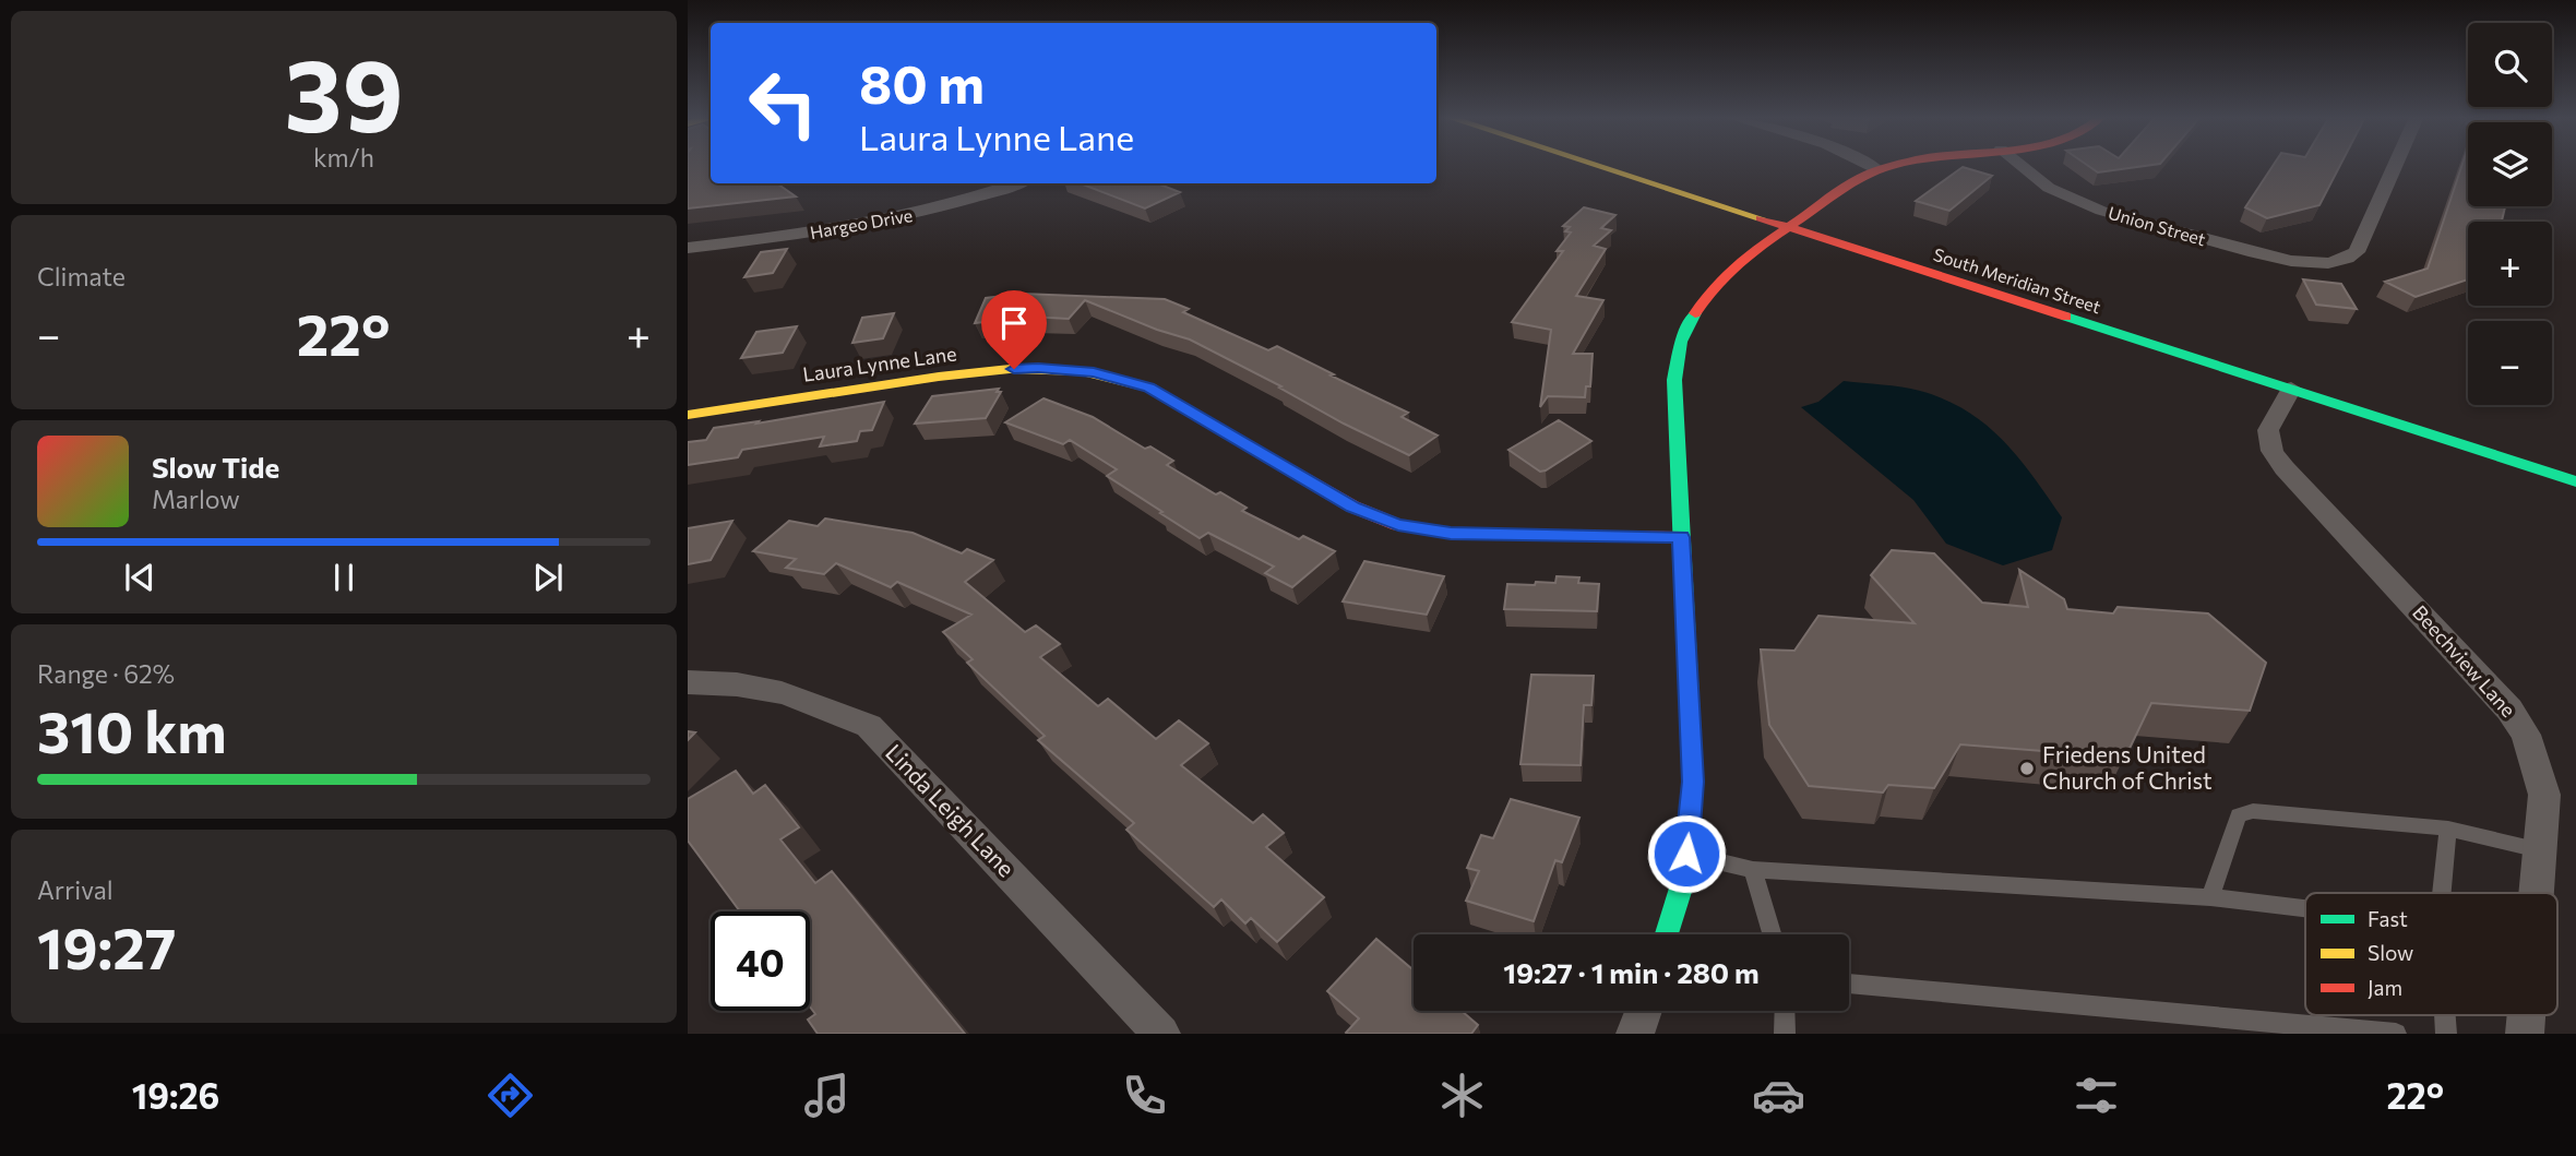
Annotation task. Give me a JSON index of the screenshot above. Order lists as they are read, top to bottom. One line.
{"streets":{"street":["Hargeo Drive","Union Street","South Meridian Street","Laura Lynne Lane","Beechview Lane","Linda Leigh Lane"]},"crossings":[["South Meridian Street","Beechview Lane"]],"places":["Friedens United Church of Christ"],"legend":["Fast","Slow","Jam"],"page":{"tile":[["39","km/h"],"Climate",["Range · 62%","310 km"],["Arrival","19:27"]],"map_buttons":["+","−"],"turn":["80 m","Laura Lynne Lane"],"heat":["−","22°","+"],"song":["Slow Tide","Marlow"],"limit":"40","trip":"19:27 · 1 min · 280 m","tabs":["19:26","22°"]}}
